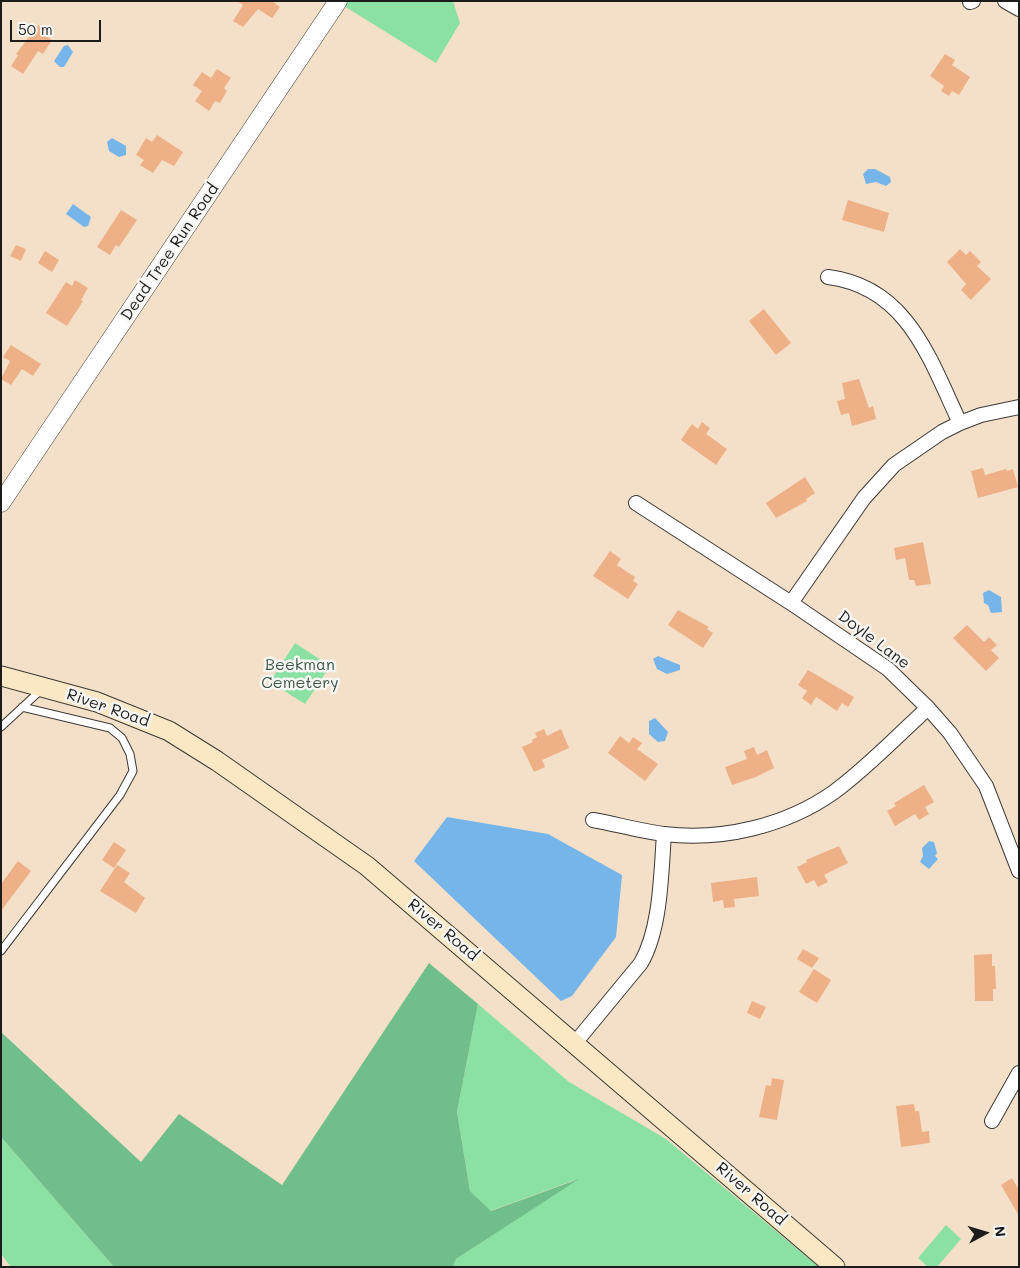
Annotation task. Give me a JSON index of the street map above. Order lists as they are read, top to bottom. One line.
{"streets":{"main road":["River Road"],"street":["Dead Tree Run Road","Doyle Lane"]},"parks":["Beekman Cemetery"],"scale_bar":"50 m","north":"right"}
